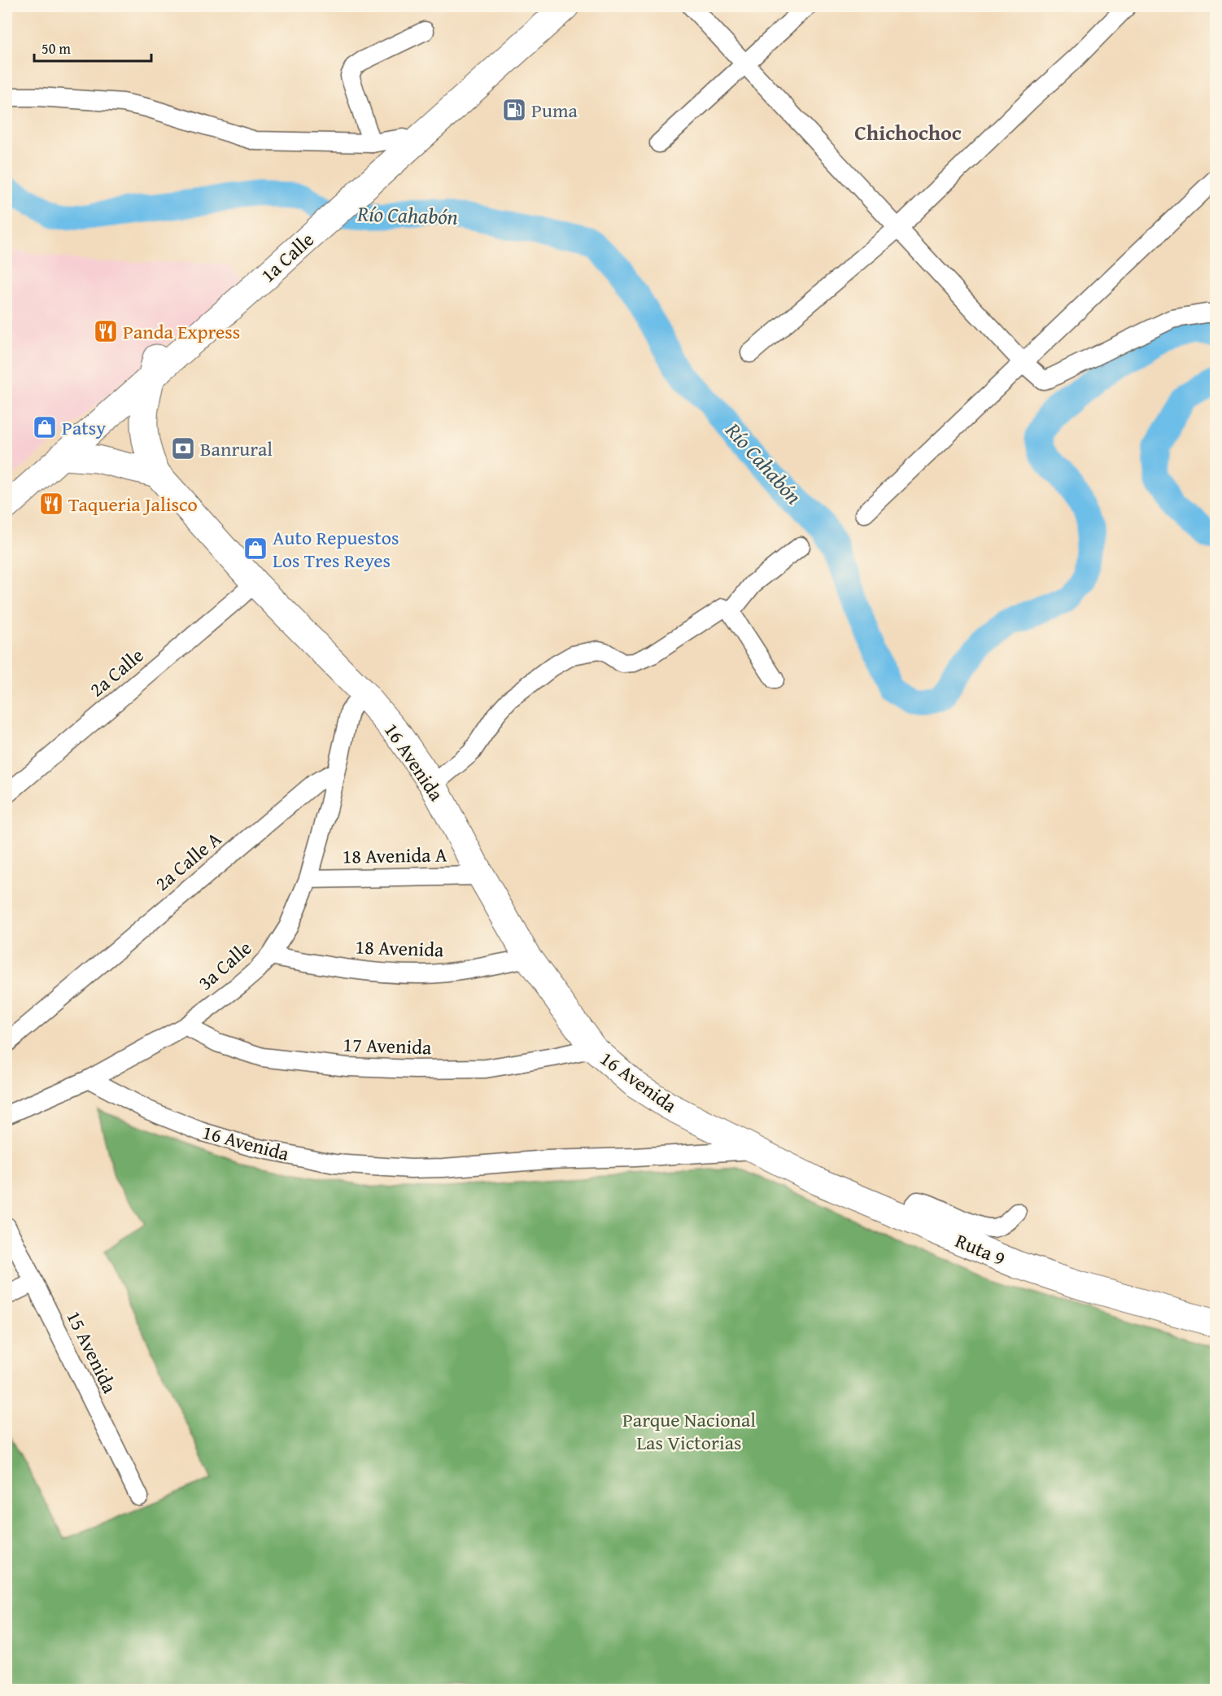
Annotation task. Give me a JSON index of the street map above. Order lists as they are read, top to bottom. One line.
{"streets":{"main road":["1a Calle","16 Avenida","Ruta 9"],"street":["2a Calle","18 Avenida A","2a Calle A","18 Avenida","3a Calle","17 Avenida","15 Avenida"]},"crossings":[["1a Calle","16 Avenida"],["2a Calle","16 Avenida"],["16 Avenida","18 Avenida A"],["16 Avenida","18 Avenida"],["16 Avenida","3a Calle"],["16 Avenida","17 Avenida"],["16 Avenida","Ruta 9"],["18 Avenida A","3a Calle"],["2a Calle A","3a Calle"],["18 Avenida","3a Calle"],["3a Calle","17 Avenida"]],"districts":["Chichochoc"],"water":["Río Cahabón"],"parks":["Parque Nacional Las Victorias"],"places":{"fuel station":["Puma"],"restaurant":["Panda Express","Taqueria Jalisco"],"shop":["Patsy","Auto Repuestos Los Tres Reyes"],"bank":["Banrural"]},"scale_bar":"50 m"}
